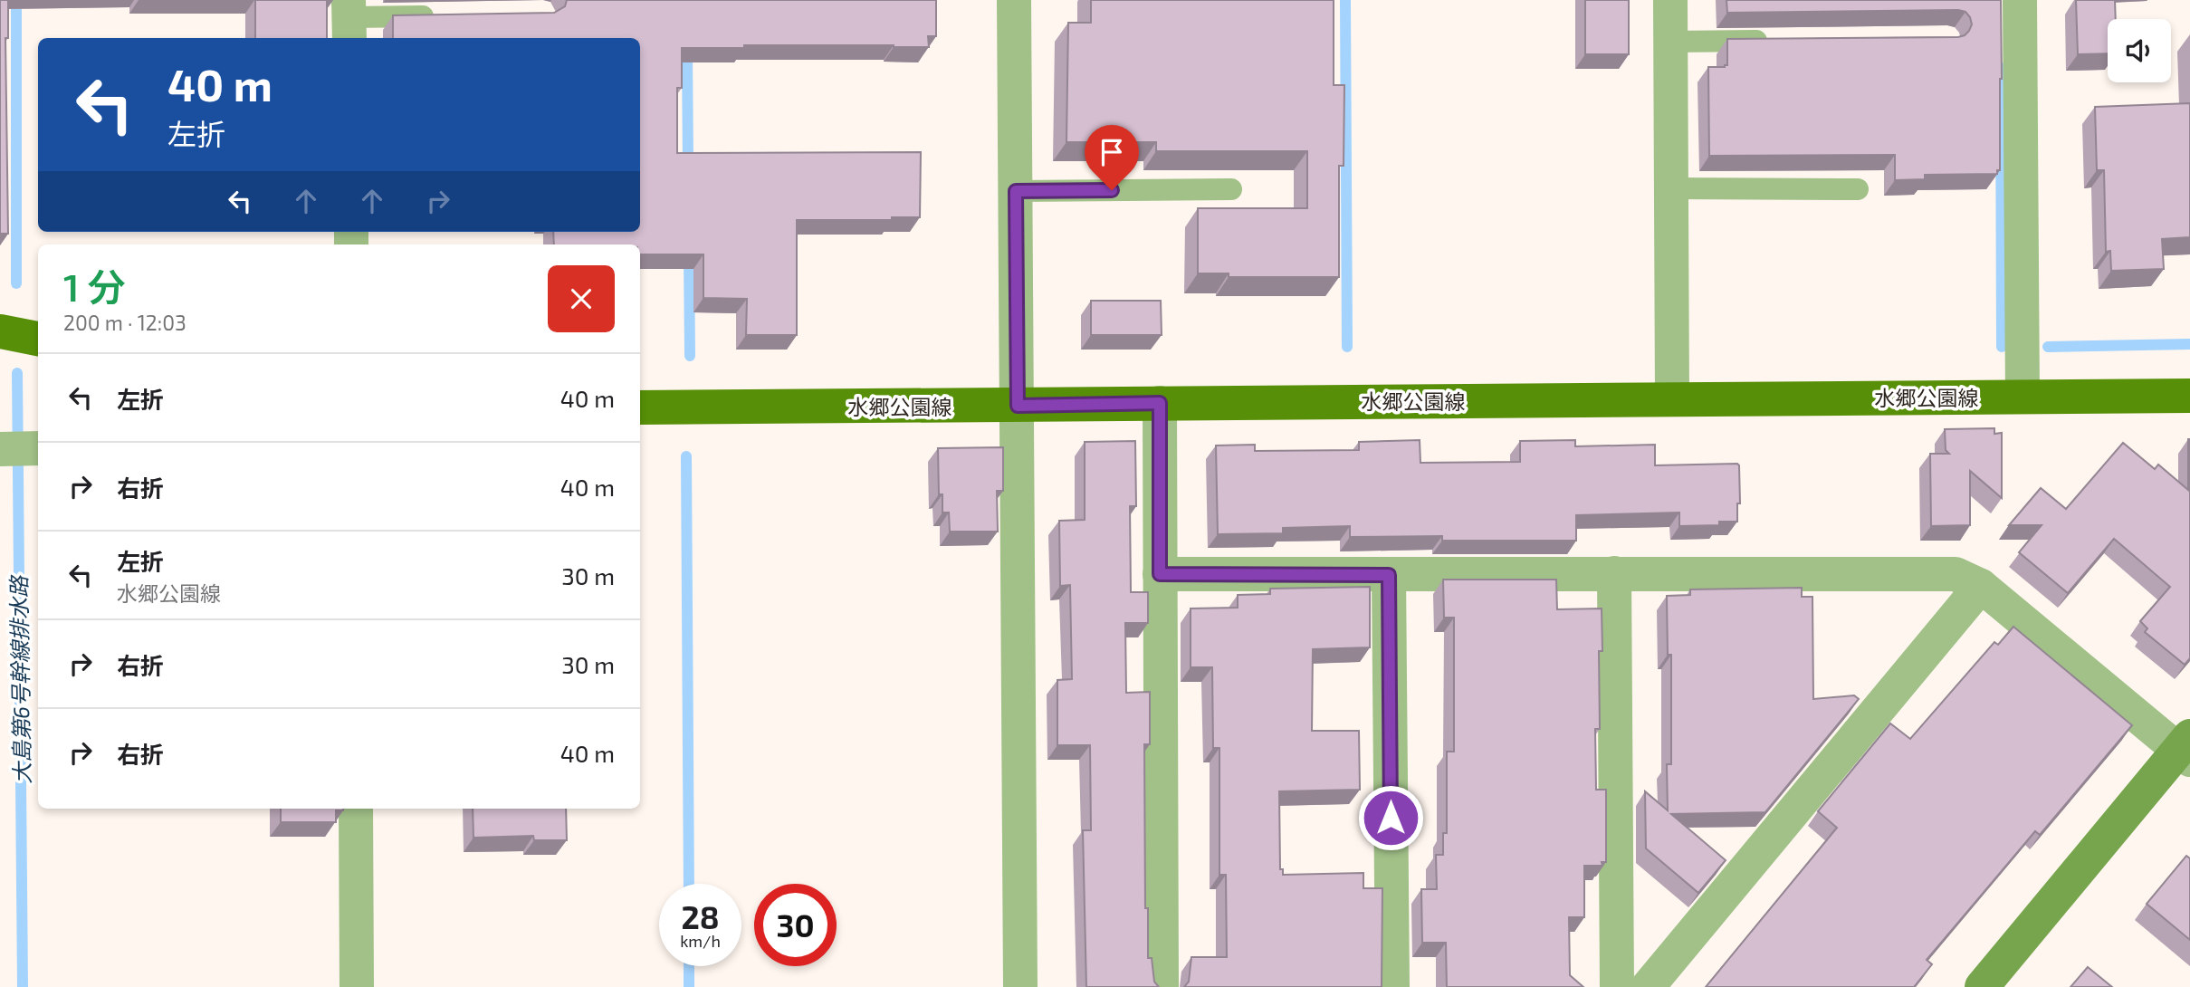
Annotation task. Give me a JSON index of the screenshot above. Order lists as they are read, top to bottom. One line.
{"streets":{"main road":["水郷公園線"]},"water":["大島第6号幹線排水路"],"page":{"turn":["40 m","左折"],"heading":["1 分","200 m · 12:03"],"list":[{"name":"左折","value":"40 m"},{"name":"右折","value":"40 m"},{"name":"左折","note":"水郷公園線","value":"30 m"},{"name":"右折","value":"30 m"},{"name":"右折","value":"40 m"}],"speed":"28 km/h","limit":"30"}}
